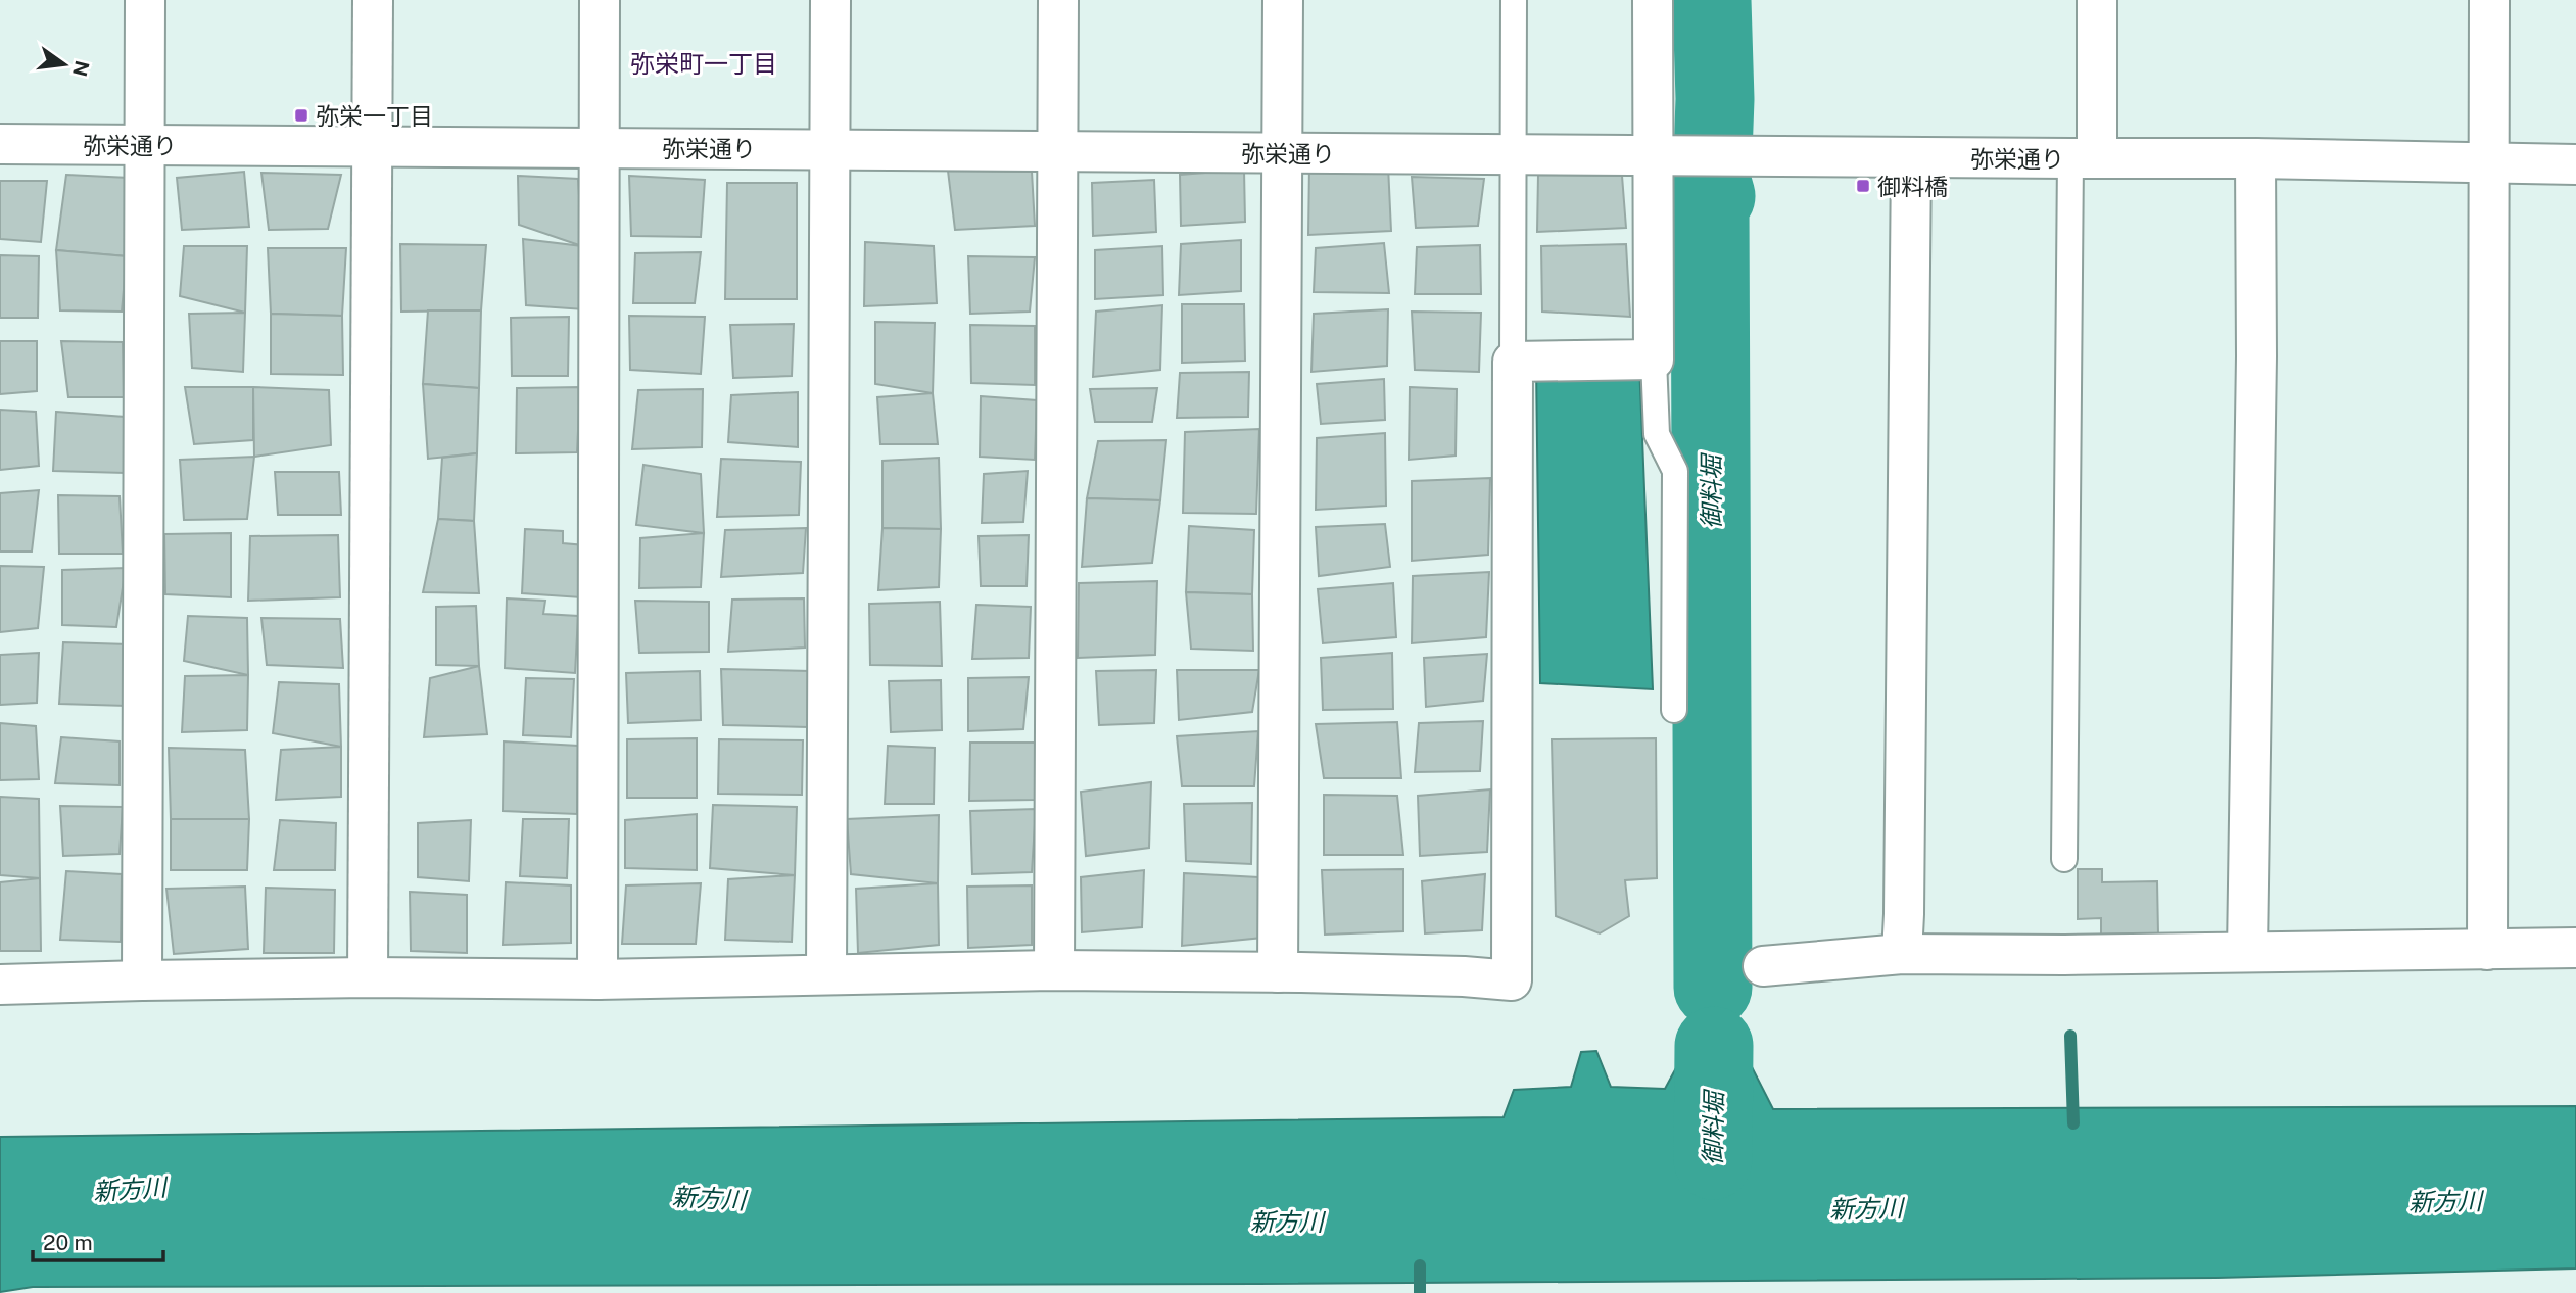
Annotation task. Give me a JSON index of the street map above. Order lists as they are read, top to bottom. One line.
{"streets":{"street":["弥栄通り"]},"districts":["弥栄町一丁目"],"water":["御料堀","新方川"],"places":{"transit":["弥栄一丁目","御料橋"]},"scale_bar":"20 m","north":"right"}
